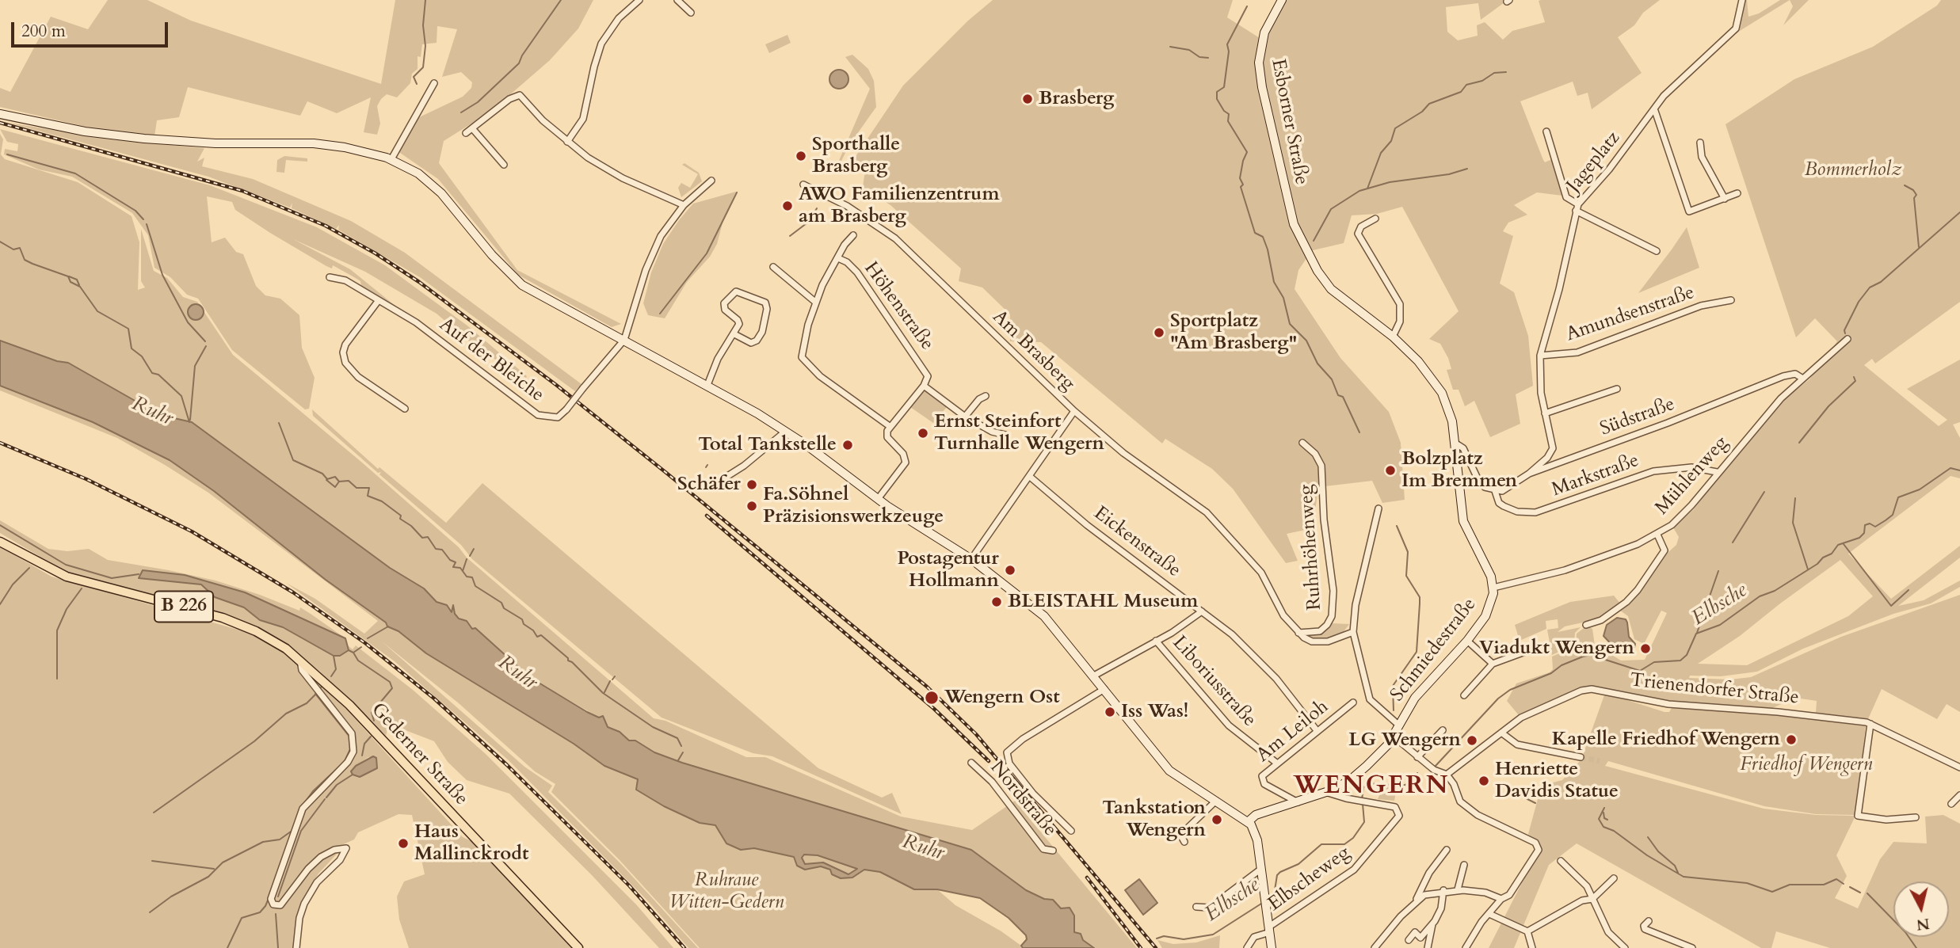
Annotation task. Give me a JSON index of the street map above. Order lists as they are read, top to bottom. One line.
{"streets":{"main road":["Esborner Straße","B 226","Schmiedestraße","Gederner Straße"],"street":["Jageplatz","Höhenstraße","Amundsenstraße","Am Brasberg","Auf der Bleiche","Südstraße","Markstraße","Mühlenweg","Eickenstraße","Ruhrhöhenweg","Liboriusstraße","Trienendorfer Straße","Am Leiloh","Nordstraße","Elbscheweg"]},"crossings":[["Esborner Straße","Schmiedestraße"],["Jageplatz","Amundsenstraße"],["Jageplatz","Südstraße"],["Am Brasberg","Ruhrhöhenweg"],["Südstraße","Markstraße"],["Südstraße","Mühlenweg"],["Markstraße","Mühlenweg"],["Mühlenweg","Schmiedestraße"],["Eickenstraße","Am Leiloh"],["Schmiedestraße","Am Leiloh"],["Schmiedestraße","Elbscheweg"],["Liboriusstraße","Am Leiloh"]],"districts":["WENGERN"],"water":["Ruhr","Elbsche"],"parks":["Bommerholz","Friedhof Wengern","Ruhraue Witten-Gedern"],"places":["Brasberg","Sporthalle Brasberg","AWO Familienzentrum am Brasberg","Sportplatz \"Am Brasberg\"","Ernst Steinfort Turnhalle Wengern","Total Tankstelle","Bolzplatz Im Bremmen","Schäfer","Fa.Söhnel Präzisionswerkzeuge","Postagentur Hollmann","BLEISTAHL Museum","Viadukt Wengern","Wengern Ost","Iss Was!","Kapelle Friedhof Wengern","LG Wengern","Henriette Davidis Statue","Tankstation Wengern","Haus Mallinckrodt"],"scale_bar":"200 m","north":"bottom"}
